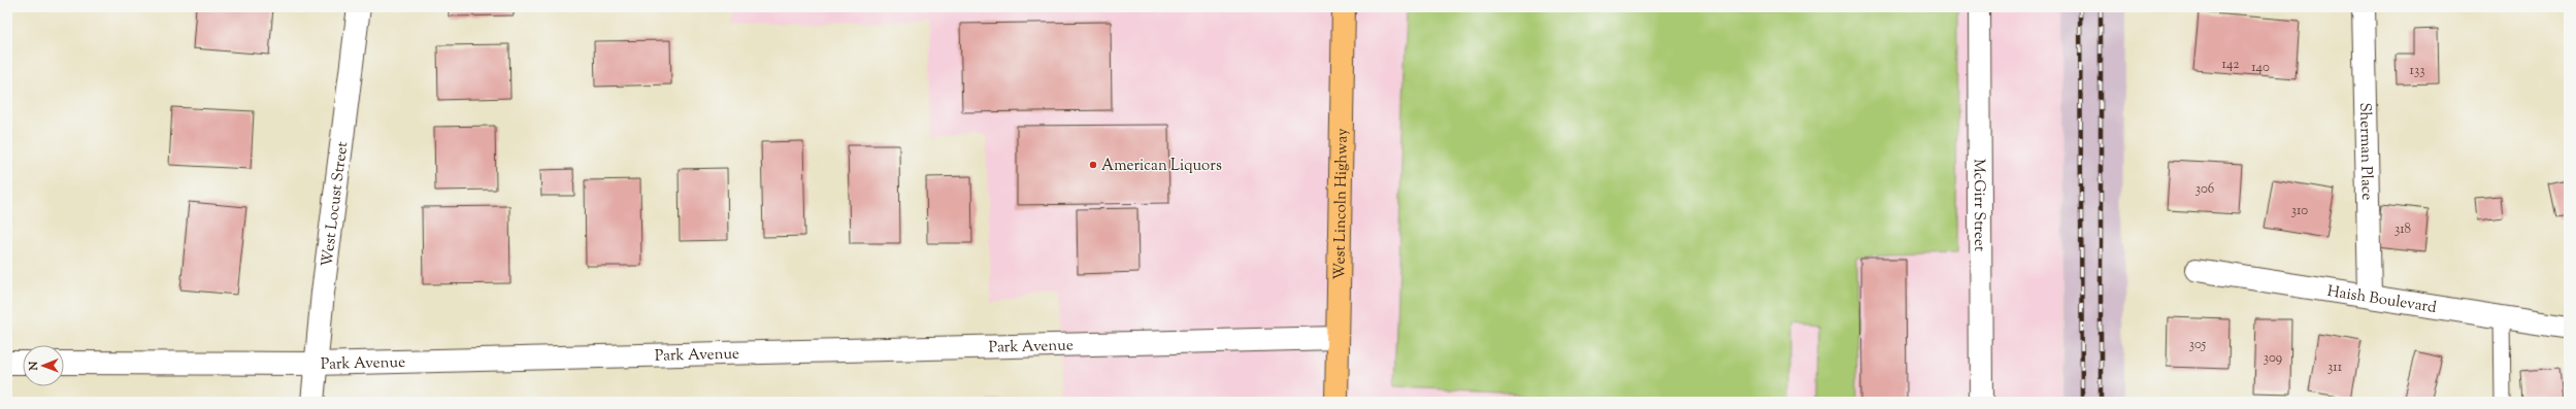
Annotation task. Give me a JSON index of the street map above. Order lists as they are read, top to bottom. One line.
{"streets":{"main road":["West Lincoln Highway"],"street":["Sherman Place","West Locust Street","McGirr Street","Haish Boulevard","Park Avenue"]},"crossings":[["Sherman Place","Haish Boulevard"],["West Locust Street","Park Avenue"],["West Lincoln Highway","Park Avenue"]],"places":["American Liquors"],"house_numbers":["142","140","133","306","310","318","305","309","311"],"north":"left"}
